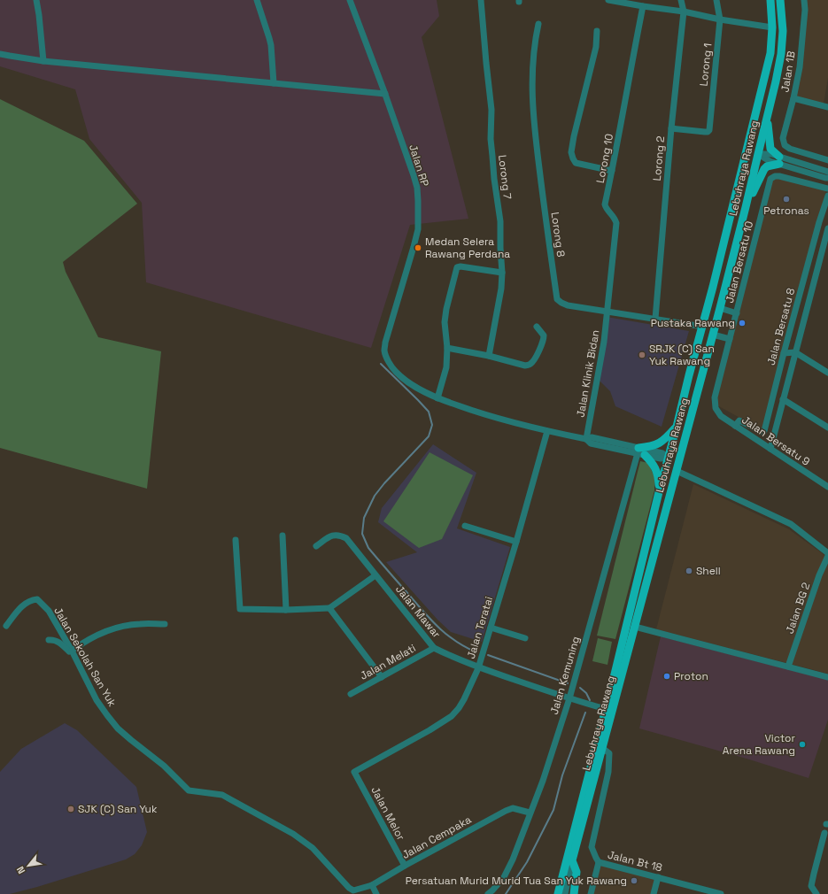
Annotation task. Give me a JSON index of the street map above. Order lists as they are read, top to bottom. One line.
{"streets":{"main road":["Lebuhraya Rawang"],"street":["Lorong 1","Jalan 1B","Lorong 10","Lorong 2","Jalan RP","Lorong 7","Lorong 8","Jalan Bersatu 10","Jalan Bersatu 8","Jalan Klinik Bidan","Jalan Bersatu 9","Jalan BG 2","Jalan Mawar","Jalan Teratai","Jalan Sekolah San Yuk","Jalan Melati","Jalan Kemuning","Jalan Melor","Jalan Cempaka","Jalan Bt 18"]},"crossings":[["Lorong 1","Lorong 2"],["Lorong 10","Lorong 8"],["Lorong 10","Jalan Klinik Bidan"],["Lorong 2","Lorong 8"],["Lebuhraya Rawang","Lorong 8"],["Lebuhraya Rawang","Jalan Mawar"],["Lebuhraya Rawang","Jalan Bt 18"],["Lorong 8","Jalan Klinik Bidan"],["Jalan Bersatu 10","Jalan Bersatu 9"],["Jalan Bersatu 8","Jalan Bersatu 9"],["Jalan Mawar","Jalan Teratai"],["Jalan Mawar","Jalan Melati"],["Jalan Mawar","Jalan Kemuning"],["Jalan Teratai","Jalan Melor"],["Jalan Sekolah San Yuk","Jalan Cempaka"],["Jalan Kemuning","Jalan Cempaka"],["Jalan Melor","Jalan Cempaka"]],"places":["Petronas","Medan Selera Rawang Perdana","Pustaka Rawang","SRJK (C) San Yuk Rawang","Shell","Proton","Victor Arena Rawang","SJK (C) San Yuk","Persatuan Murid Murid Tua San Yuk Rawang"],"north":"bottom left"}
